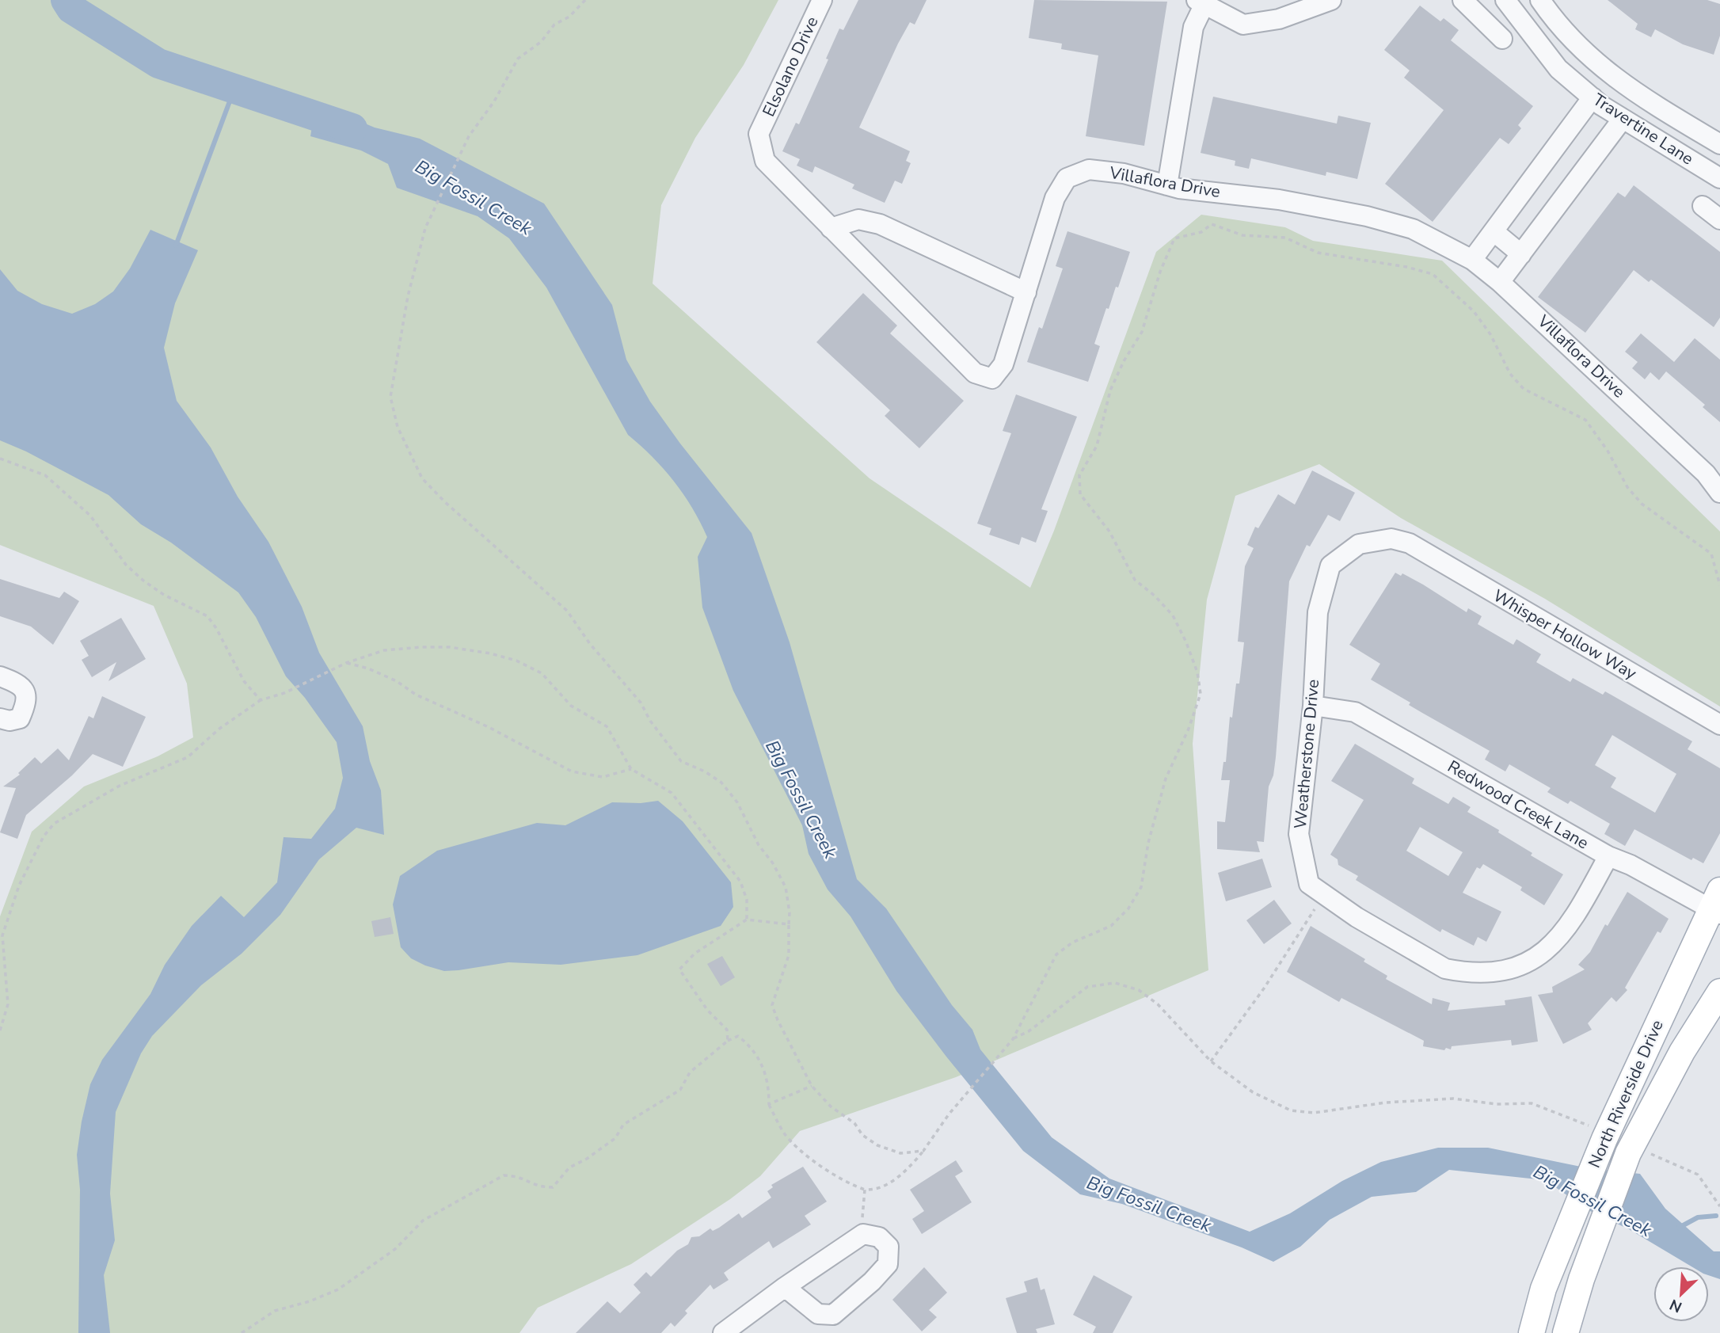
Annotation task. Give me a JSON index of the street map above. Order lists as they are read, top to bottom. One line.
{"streets":{"main road":["North Riverside Drive"],"street":["Elsolano Drive","Travertine Lane","Villaflora Drive","Whisper Hollow Way","Weatherstone Drive","Redwood Creek Lane"]},"crossings":[["Elsolano Drive","Villaflora Drive"],["Whisper Hollow Way","Weatherstone Drive"],["Weatherstone Drive","Redwood Creek Lane"],["Redwood Creek Lane","North Riverside Drive"]],"water":["Big Fossil Creek"],"north":"bottom left"}
